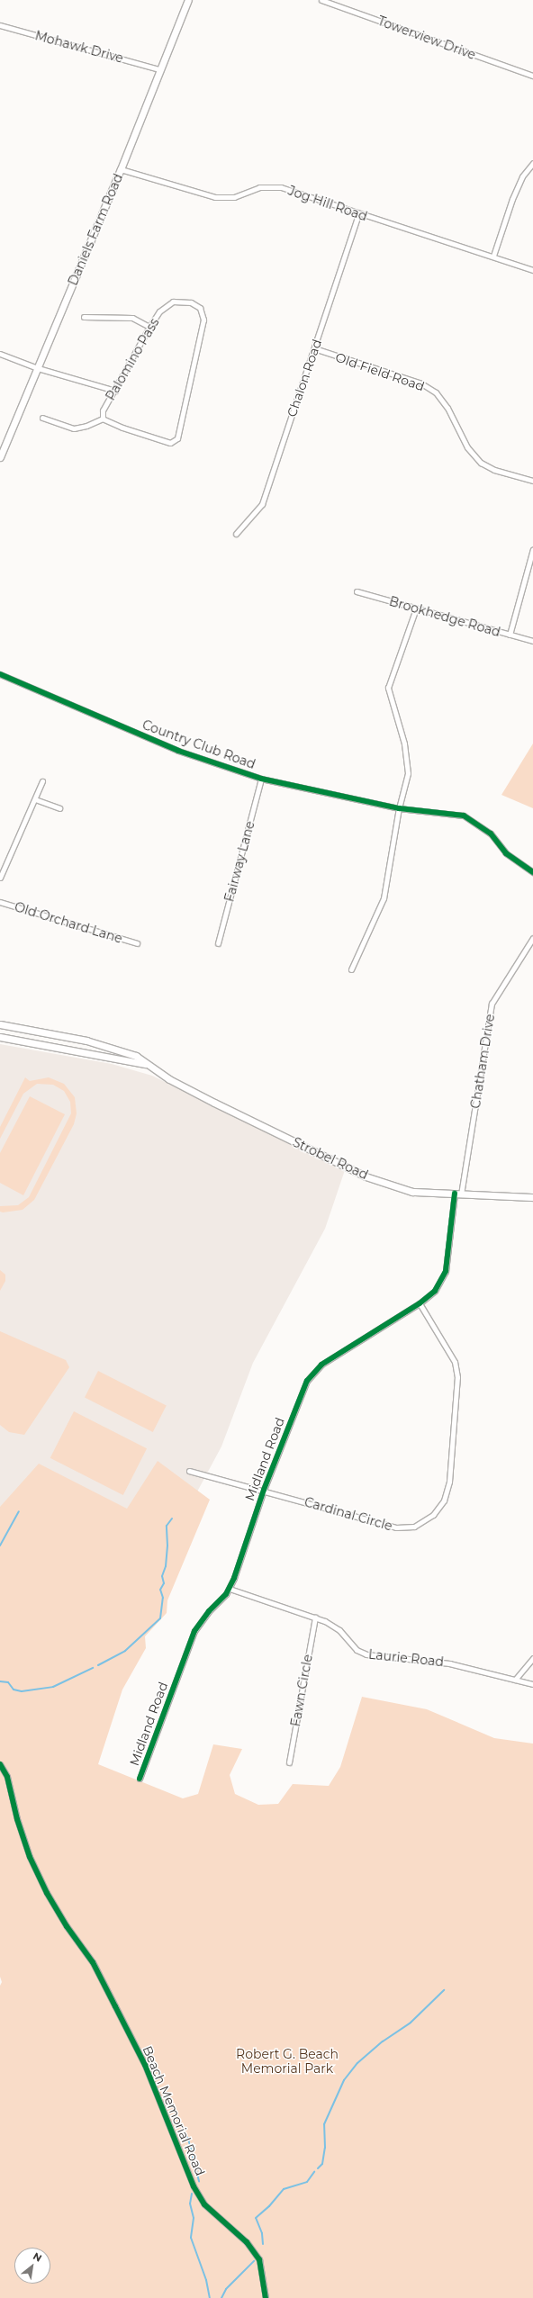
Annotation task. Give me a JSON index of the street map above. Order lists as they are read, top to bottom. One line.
{"streets":{"street":["Towerview Drive","Mohawk Drive","Jog Hill Road","Daniels Farm Road","Palomino Pass","Old Field Road","Chalon Road","Brookhedge Road","Country Club Road","Fairway Lane","Old Orchard Lane","Chatham Drive","Strobel Road","Midland Road","Cardinal Circle","Laurie Road","Fawn Circle","Beach Memorial Road"]},"crossings":[["Mohawk Drive","Daniels Farm Road"],["Jog Hill Road","Daniels Farm Road"],["Jog Hill Road","Chalon Road"],["Old Field Road","Chalon Road"],["Country Club Road","Fairway Lane"],["Chatham Drive","Strobel Road"],["Chatham Drive","Midland Road"],["Strobel Road","Midland Road"],["Midland Road","Cardinal Circle"],["Midland Road","Laurie Road"],["Laurie Road","Fawn Circle"]],"parks":["Robert G. Beach Memorial Park"],"north":"top right"}
